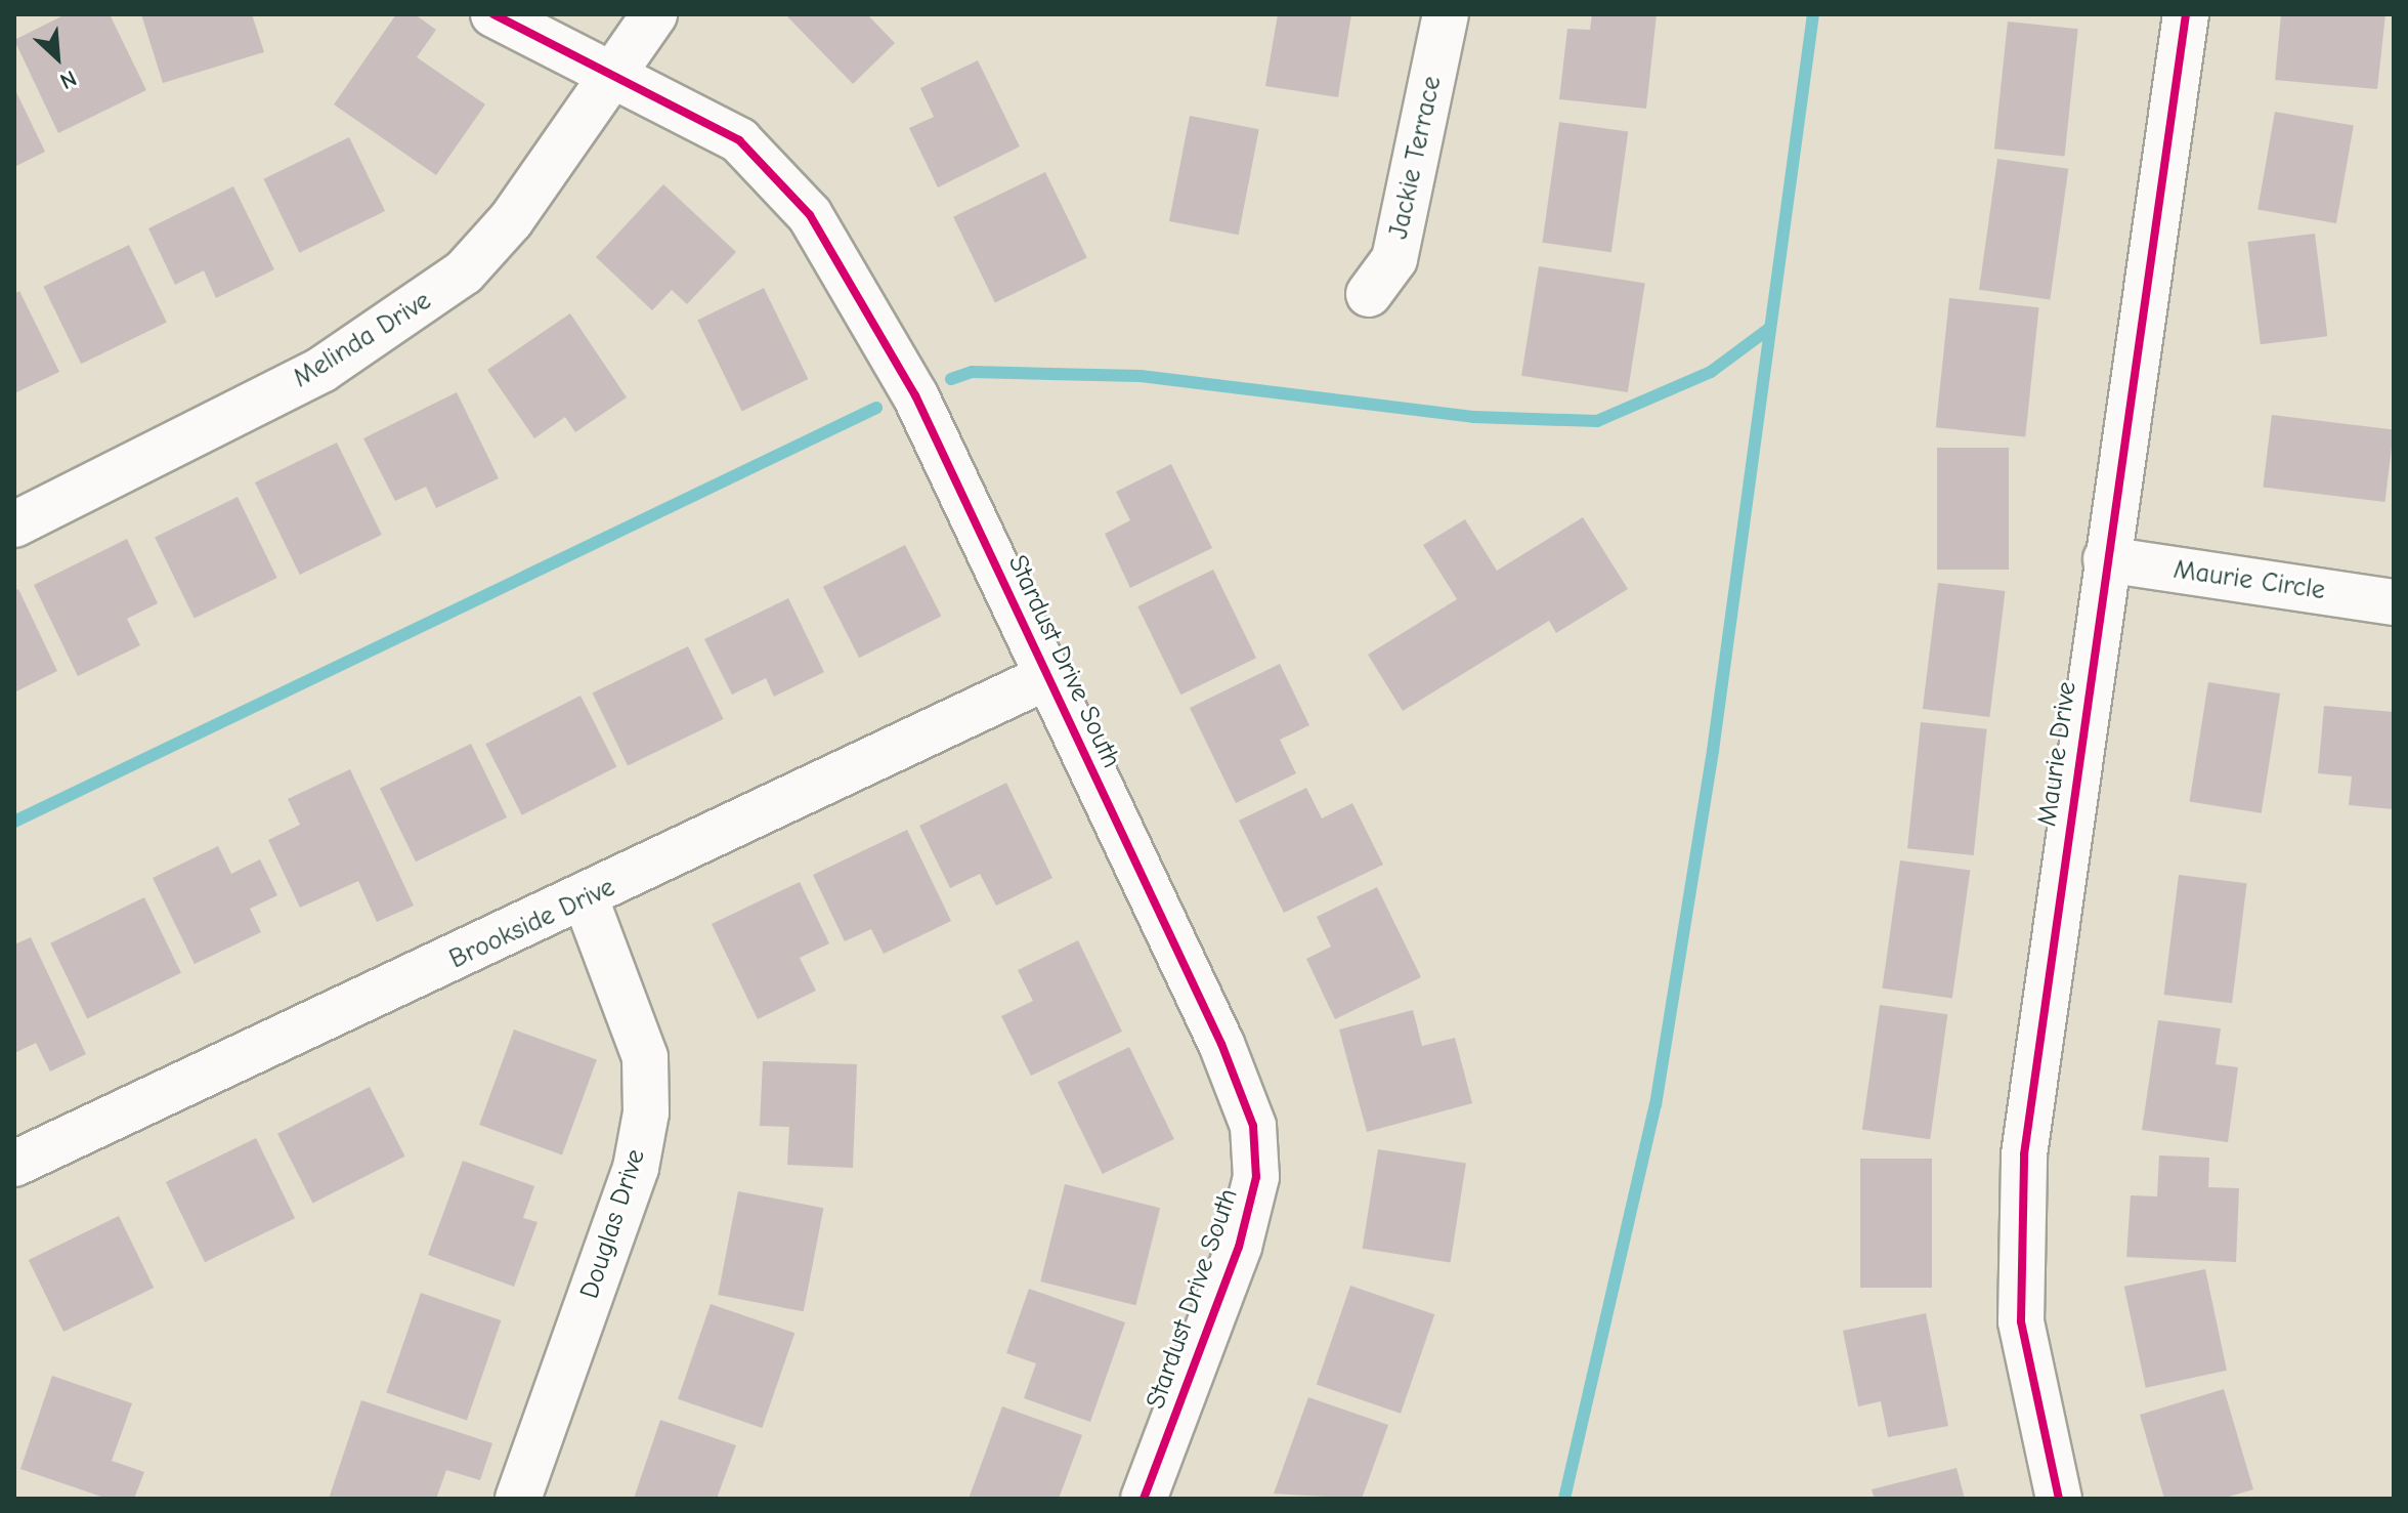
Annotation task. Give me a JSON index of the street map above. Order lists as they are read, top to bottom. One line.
{"streets":{"street":["Jackie Terrace","Melinda Drive","Maurie Circle","Stardust Drive South","Maurie Drive","Brookside Drive","Douglas Drive"]},"crossings":[["Melinda Drive","Stardust Drive South"],["Maurie Circle","Maurie Drive"],["Stardust Drive South","Brookside Drive"],["Brookside Drive","Douglas Drive"]],"north":"bottom right"}
